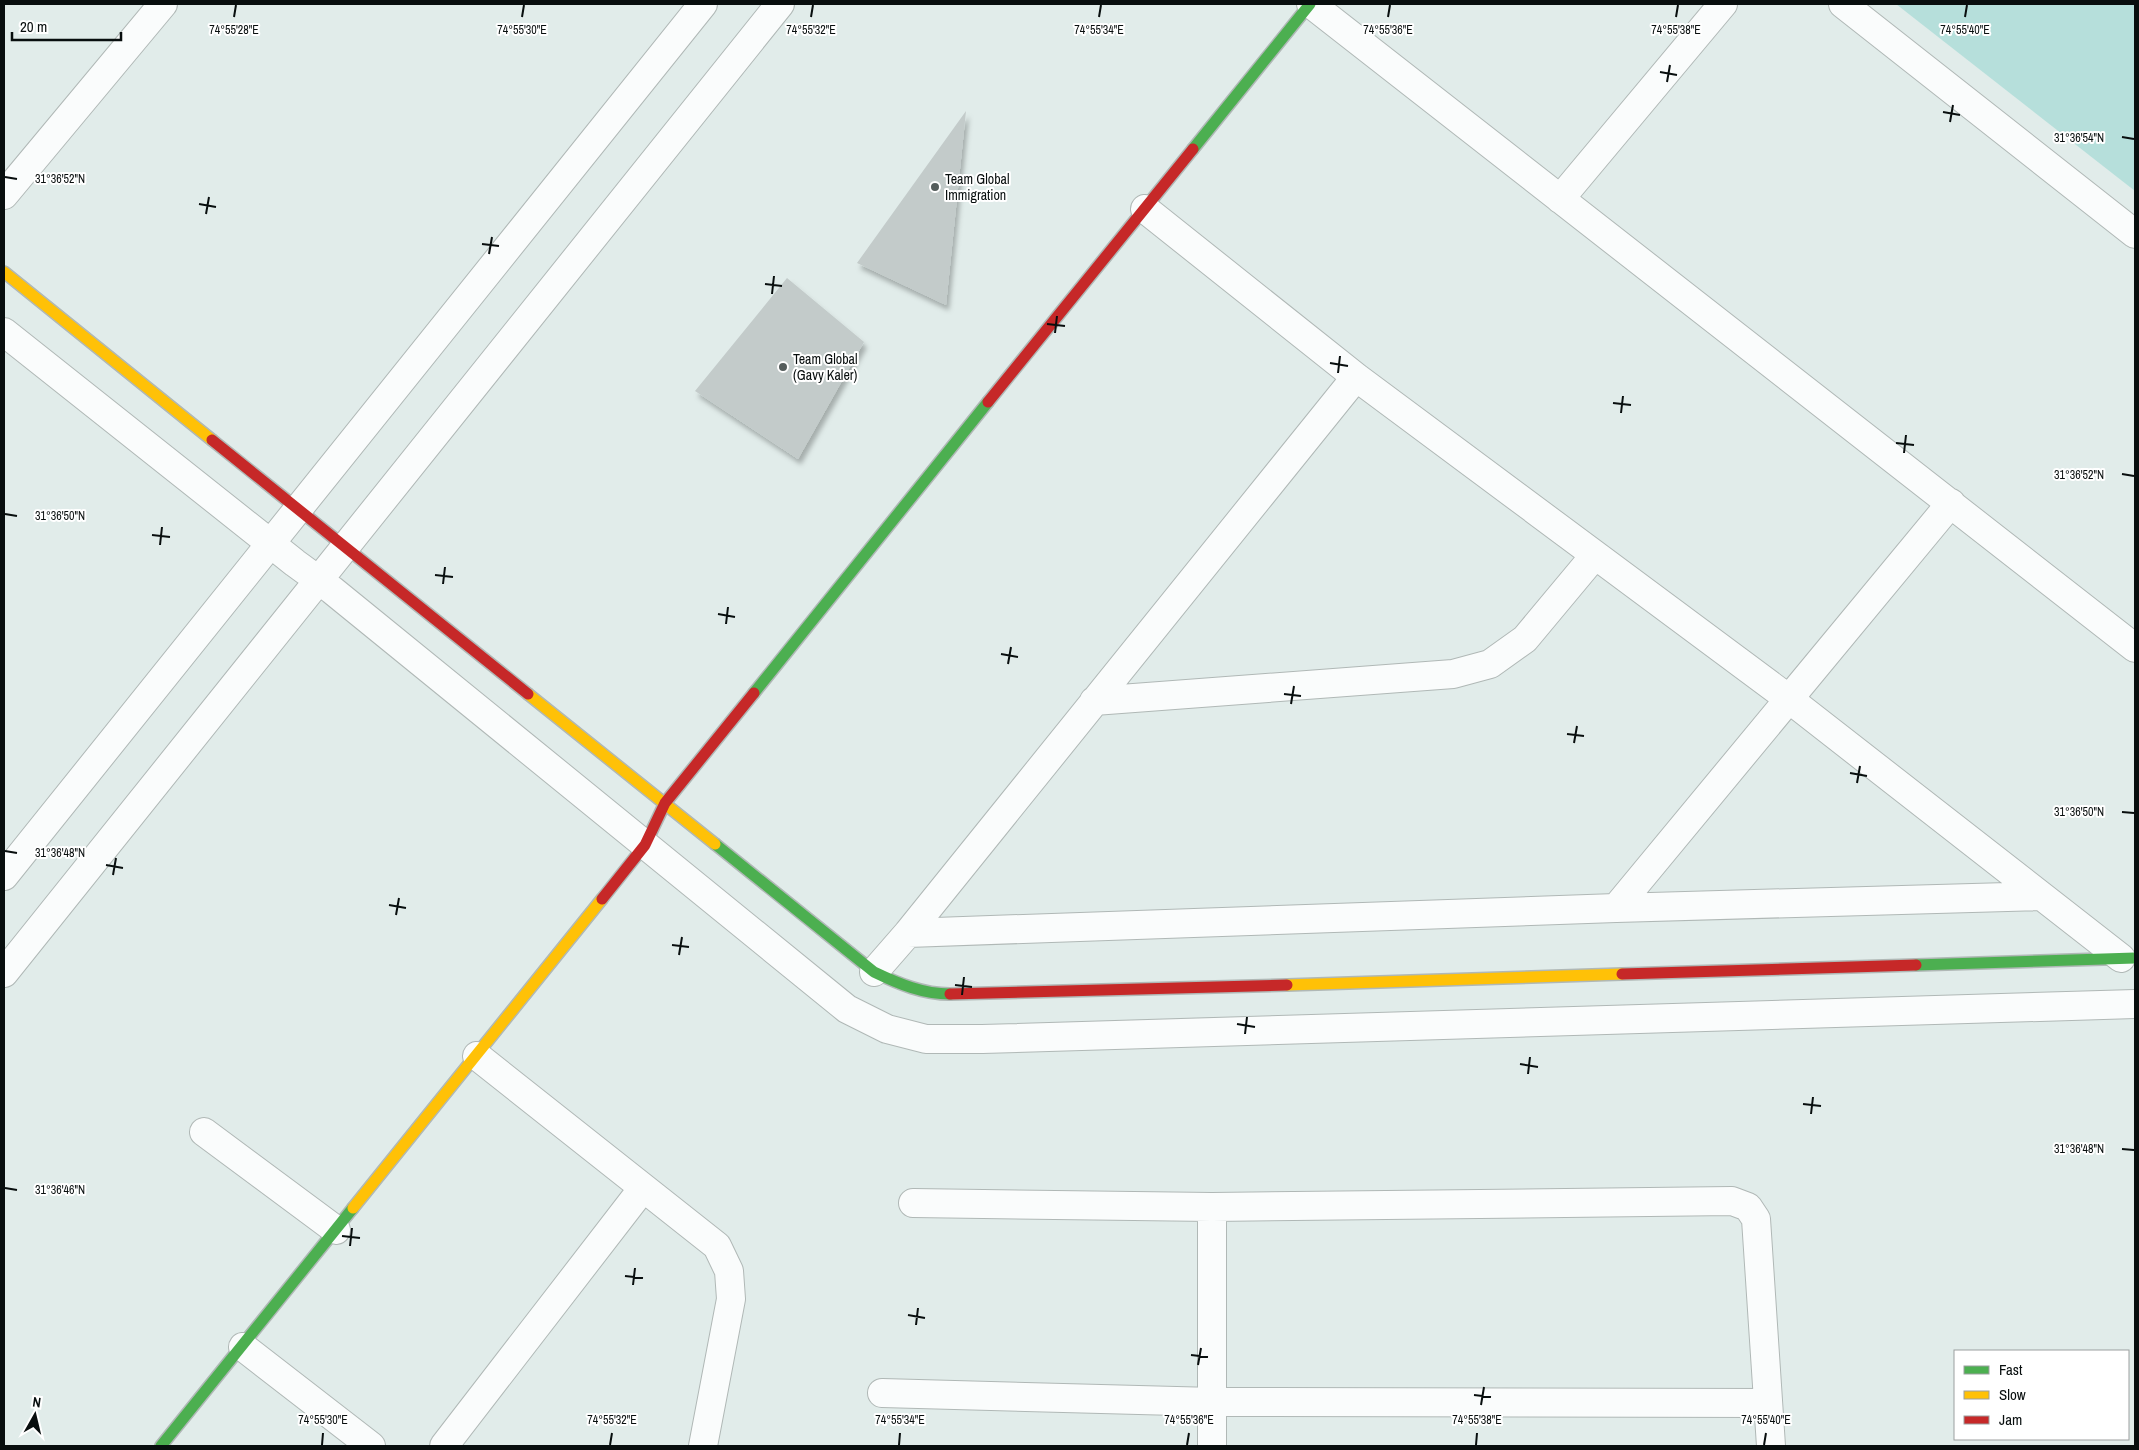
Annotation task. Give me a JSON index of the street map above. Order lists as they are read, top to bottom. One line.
{"places":["Team Global Immigration","Team Global (Gavy Kaler)"],"legend":["Fast","Slow","Jam"],"scale_bar":"20 m","north":"top","coordinates":["74°55'28\"E","74°55'30\"E","74°55'32\"E","74°55'34\"E","74°55'36\"E","74°55'38\"E","74°55'40\"E","31°36'54\"N","31°36'52\"N","31°36'50\"N","31°36'48\"N","31°36'46\"N"]}
